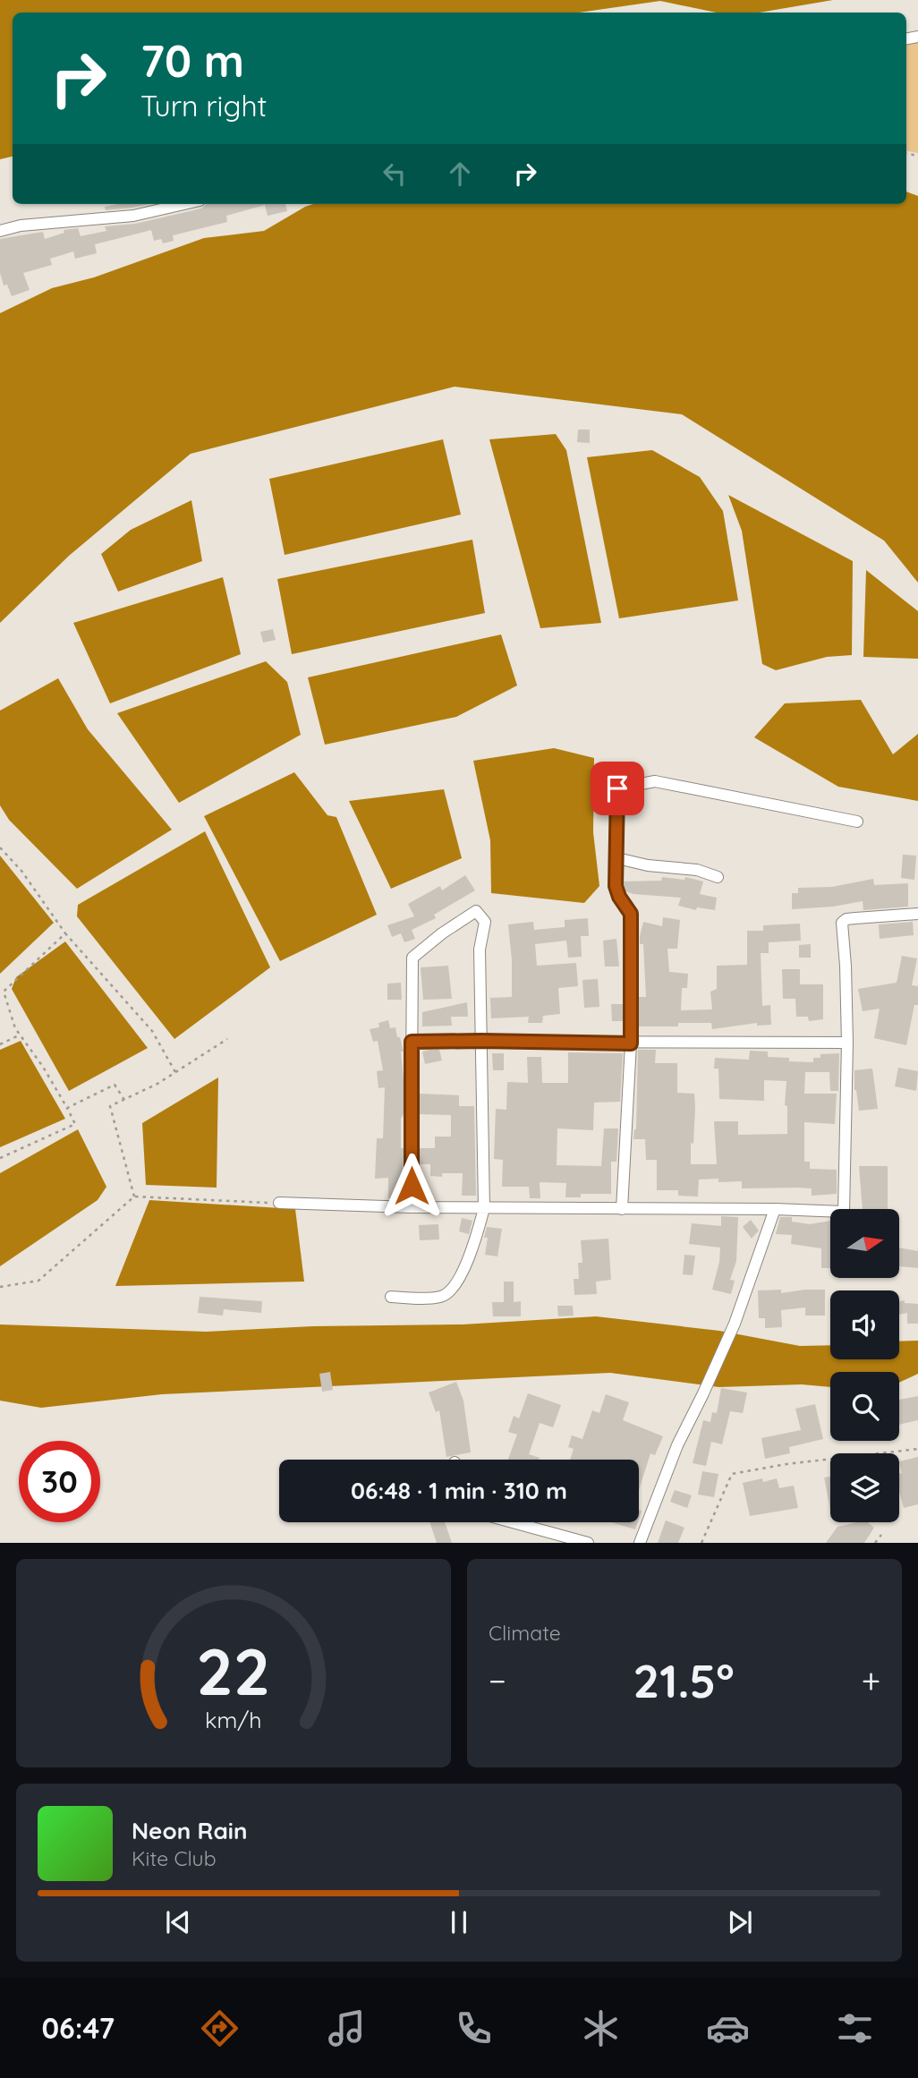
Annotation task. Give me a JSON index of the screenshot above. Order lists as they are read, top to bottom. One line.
{"north":"right","page":{"turn":["70 m","Turn right"],"limit":"30","trip":"06:48 · 1 min · 310 m","tile":"Climate","heat":["−","21.5°","+"],"song":["Neon Rain","Kite Club"],"tabs":"06:47","gauge":["22","km/h"]}}
